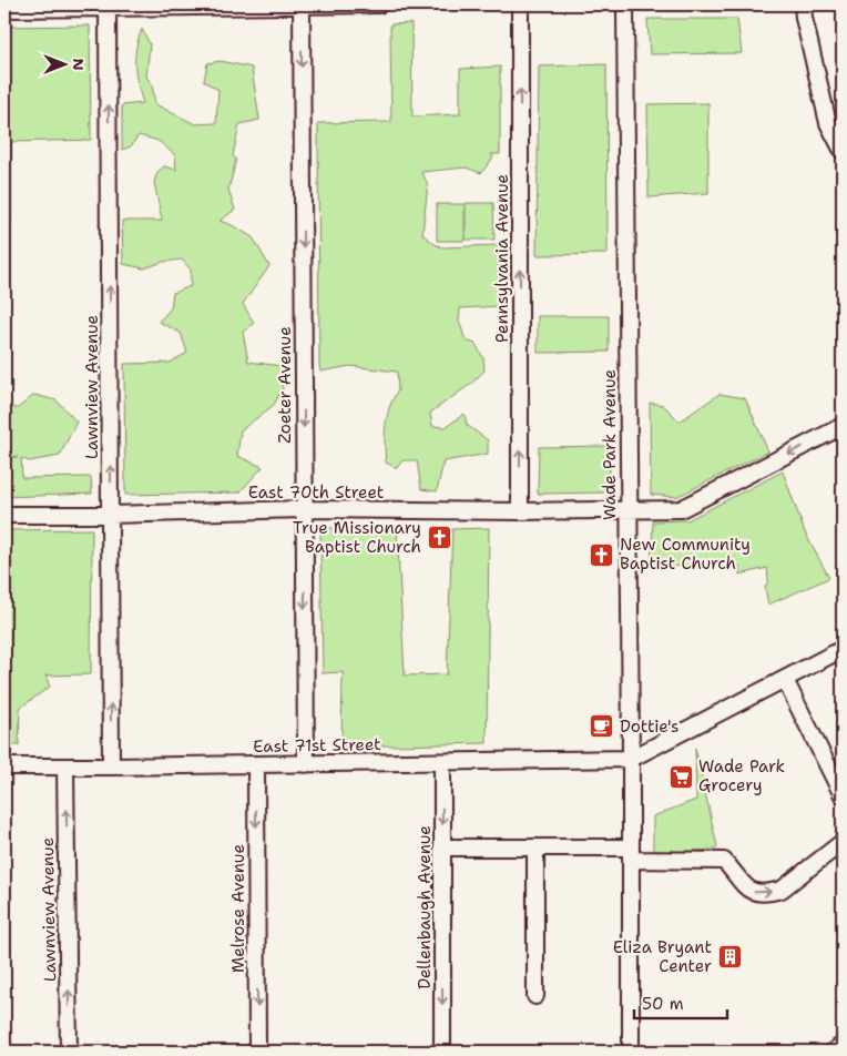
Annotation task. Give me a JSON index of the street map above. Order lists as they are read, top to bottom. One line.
{"streets":{"street":["Pennsylvania Avenue","Zoeter Avenue","Lawnview Avenue","Wade Park Avenue","East 70th Street","East 71st Street","Dellenbaugh Avenue","Melrose Avenue"]},"crossings":[["Pennsylvania Avenue","East 70th Street"],["Zoeter Avenue","East 70th Street"],["Zoeter Avenue","East 71st Street"],["Lawnview Avenue","East 70th Street"],["Lawnview Avenue","East 71st Street"],["Wade Park Avenue","East 70th Street"],["Wade Park Avenue","East 71st Street"],["East 71st Street","Dellenbaugh Avenue"],["East 71st Street","Melrose Avenue"]],"one_way":["Pennsylvania Avenue","Zoeter Avenue","Lawnview Avenue","Melrose Avenue"],"places":{"church":["True Missionary Baptist Church","New Community Baptist Church"],"cafe":["Dottie's"],"supermarket":["Wade Park Grocery"],"building":["Eliza Bryant Center"]},"scale_bar":"50 m","north":"right"}
